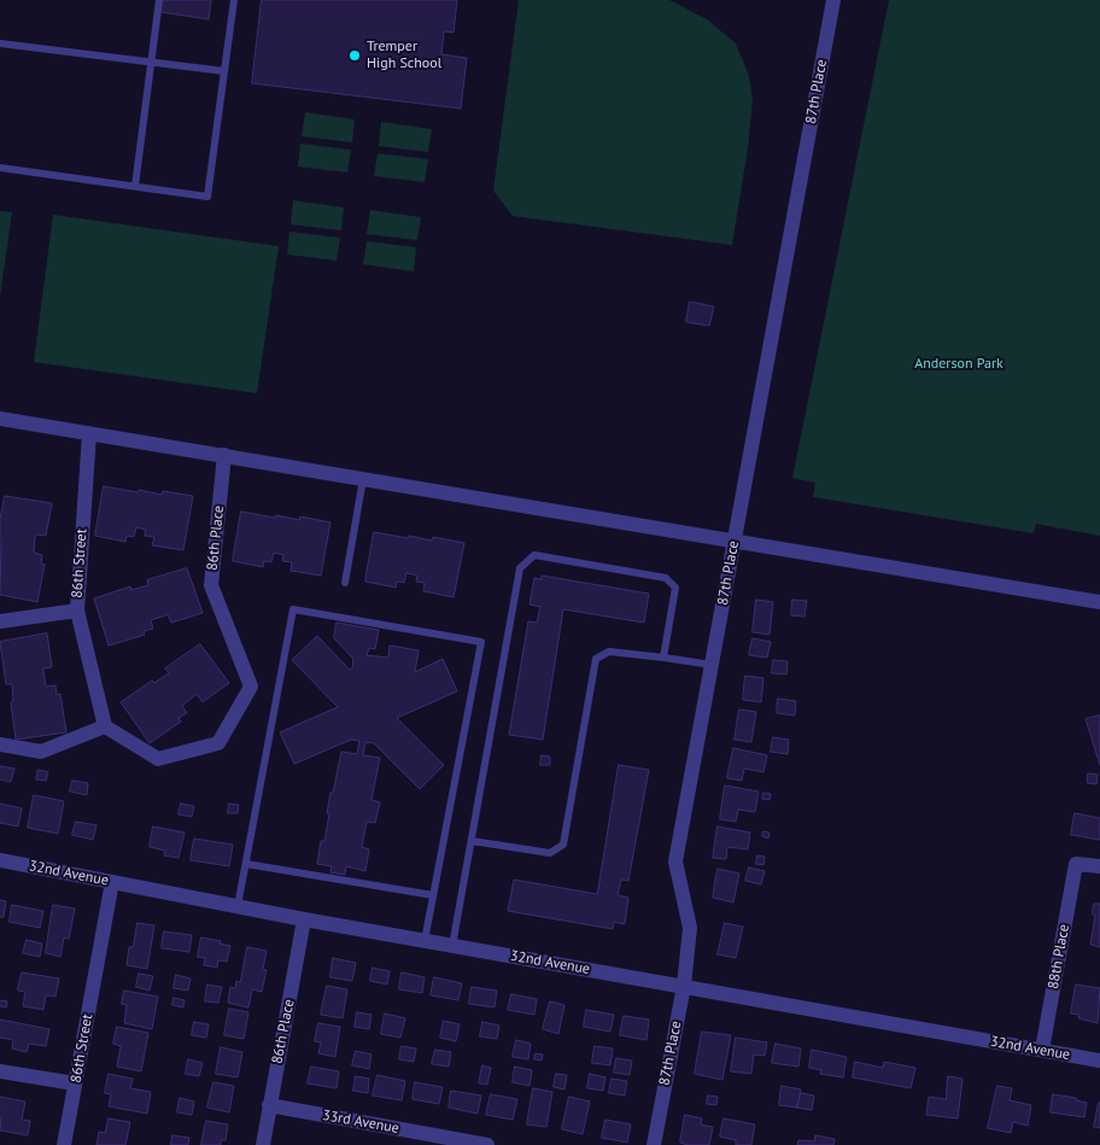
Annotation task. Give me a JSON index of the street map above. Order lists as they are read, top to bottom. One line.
{"streets":{"street":["87th Place","86th Place","86th Street","32nd Avenue","88th Place","33rd Avenue"]},"crossings":[["87th Place","32nd Avenue"],["86th Place","86th Street"],["86th Place","32nd Avenue"],["86th Place","33rd Avenue"],["86th Street","32nd Avenue"],["32nd Avenue","88th Place"]],"parks":["Anderson Park"],"places":["Tremper High School"]}
